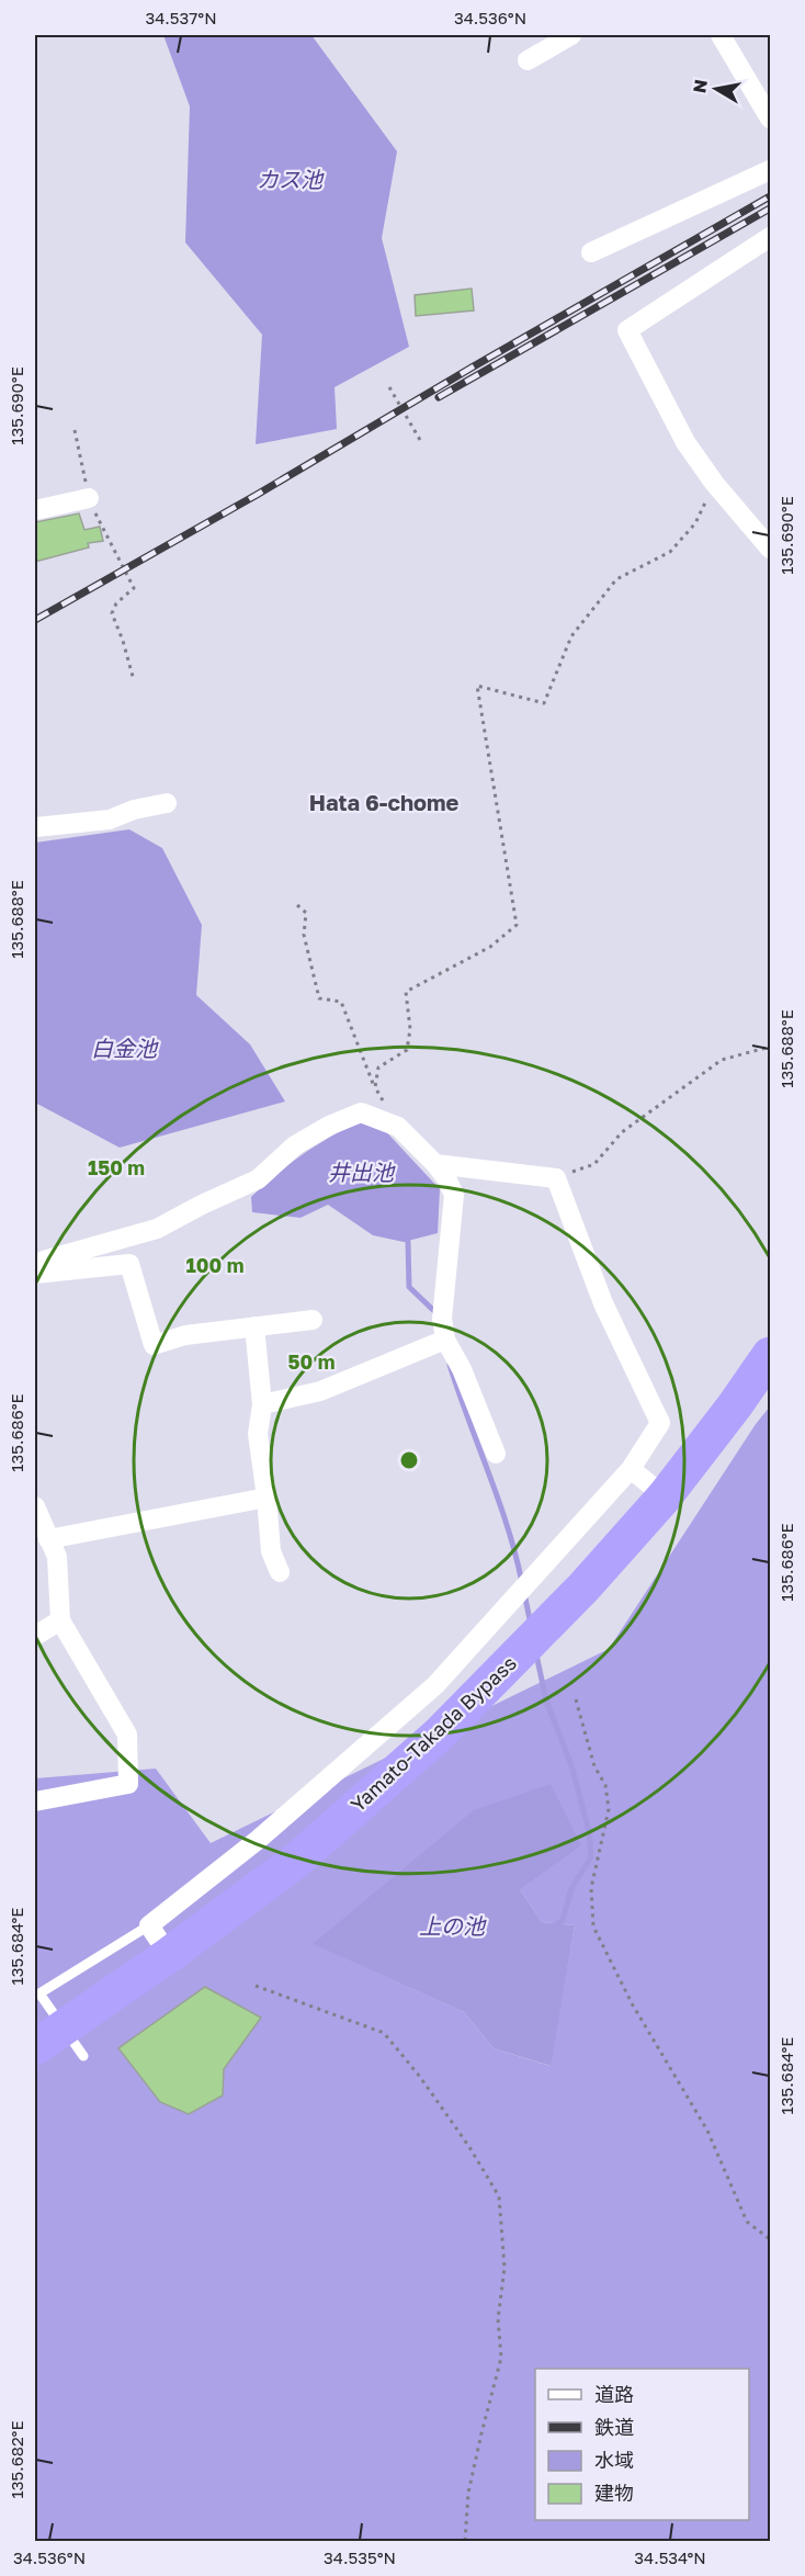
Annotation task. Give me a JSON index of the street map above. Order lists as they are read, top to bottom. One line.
{"streets":{"highway":["Yamato-Takada Bypass"]},"districts":["Hata 6-chome"],"water":["カス池","白金池","井出池","上の池"],"legend":["道路","鉄道","水域","建物"],"north":"left","coordinates":["34.537°N","34.536°N","135.690°E","135.688°E","135.686°E","135.684°E","135.682°E","34.535°N","34.534°N"],"rings":["150 m","100 m","50 m"]}
